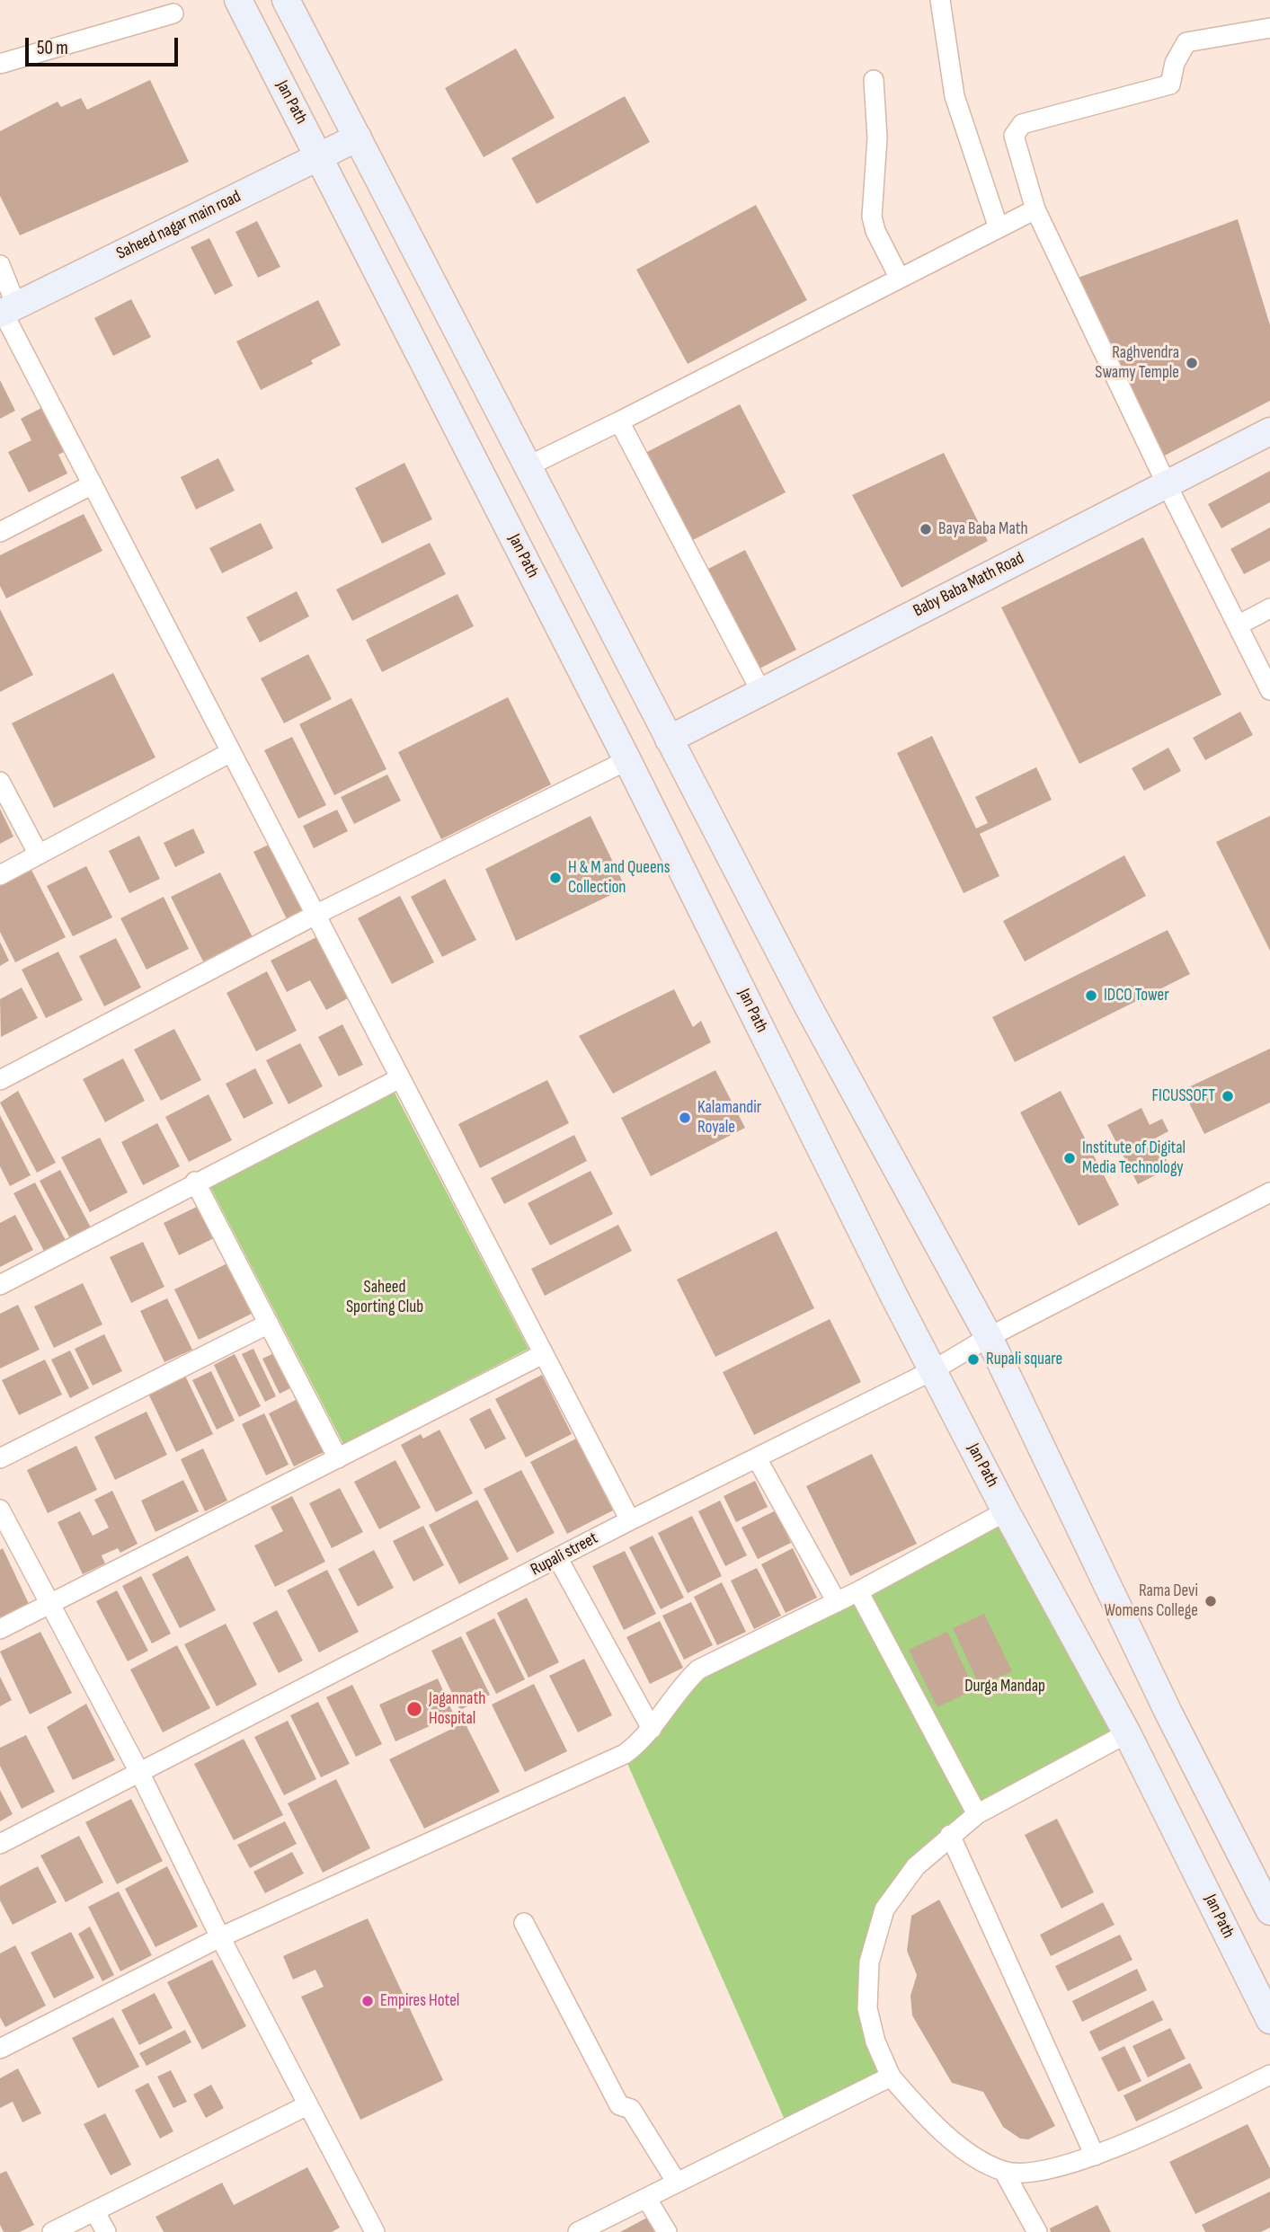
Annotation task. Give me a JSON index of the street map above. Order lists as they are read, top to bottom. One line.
{"streets":{"main road":["Jan Path","Saheed nagar main road","Baby Baba Math Road"],"street":["Rupali street"]},"crossings":[["Jan Path","Saheed nagar main road"],["Jan Path","Rupali street"]],"parks":["Saheed Sporting Club","Durga Mandap"],"places":["Raghvendra Swamy Temple","Baya Baba Math","H & M and Queens Collection","IDCO Tower","FICUSSOFT","Kalamandir Royale","Institute of Digital Media Technology","Rupali square","Rama Devi Womens College","Jagannath Hospital","Empires Hotel"],"scale_bar":"50 m"}
